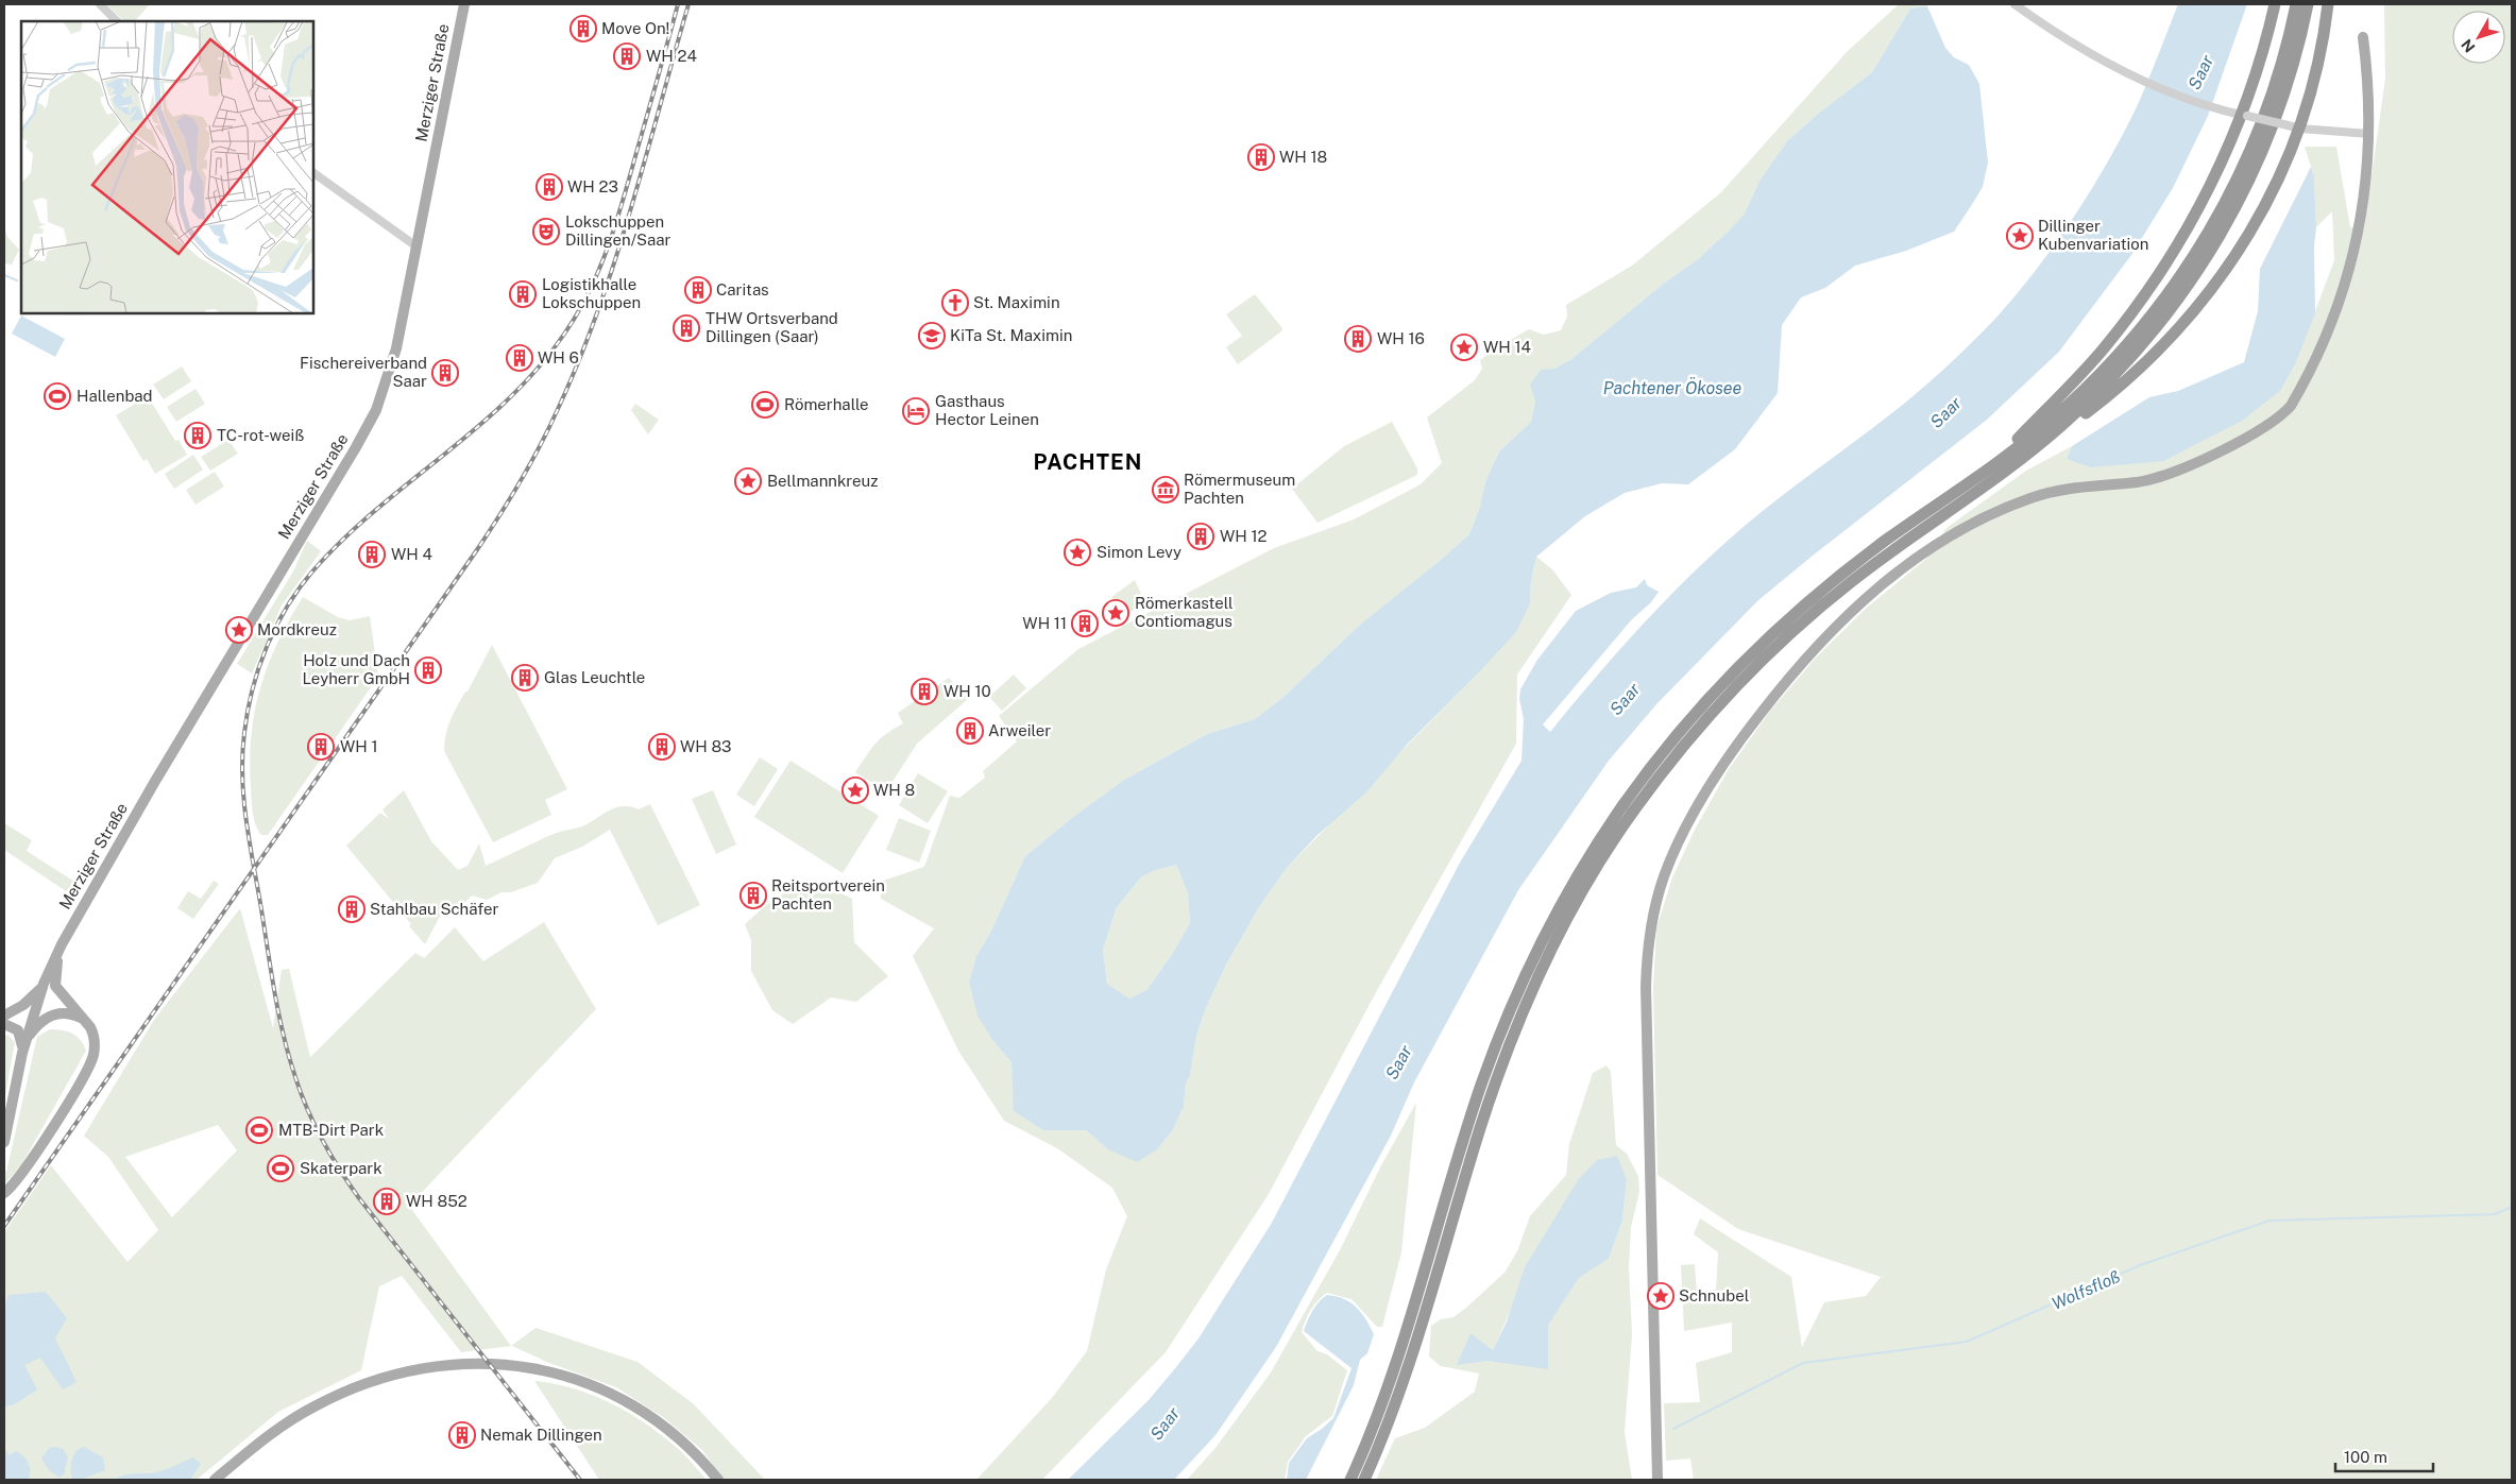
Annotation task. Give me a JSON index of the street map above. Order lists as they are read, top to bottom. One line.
{"streets":{"main road":["Merziger Straße"]},"districts":["PACHTEN"],"water":["Saar","Pachtener Ökosee","Wolfsfloß"],"places":{"building":["Move On!","WH 24","WH 18","WH 23","Caritas","Logistikhalle Lokschuppen","THW Ortsverband Dillingen (Saar)","WH 16","WH 6","Fischereiverband Saar","TC-rot-weiß","WH 12","WH 4","WH 11","Holz und Dach Leyherr GmbH","Glas Leuchtle","WH 10","Arweiler","WH 1","WH 83","Reitsportverein Pachten","Stahlbau Schäfer","WH 852","Nemak Dillingen"],"theatre":["Lokschuppen Dillingen/Saar"],"place":["Dillinger Kubenvariation","WH 14","Bellmannkreuz","Simon Levy","Römerkastell Contiomagus","Mordkreuz","WH 8","Schnubel"],"church":["St. Maximin"],"school or university":["KiTa St. Maximin"],"sports":["Hallenbad","Römerhalle","MTB-Dirt Park","Skaterpark"],"hotel":["Gasthaus Hector Leinen"],"museum":["Römermuseum Pachten"]},"scale_bar":"100 m","north":"bottom left"}
